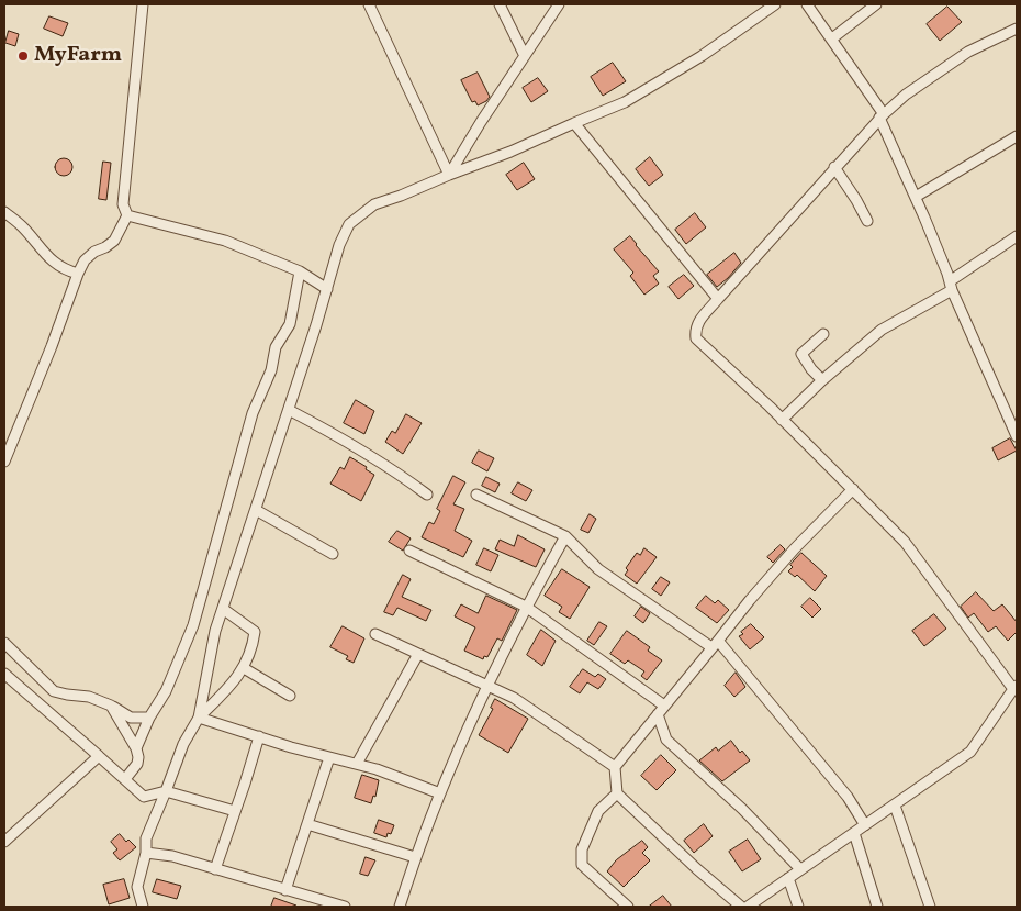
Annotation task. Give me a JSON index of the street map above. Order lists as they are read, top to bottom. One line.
{"places":["MyFarm"]}
